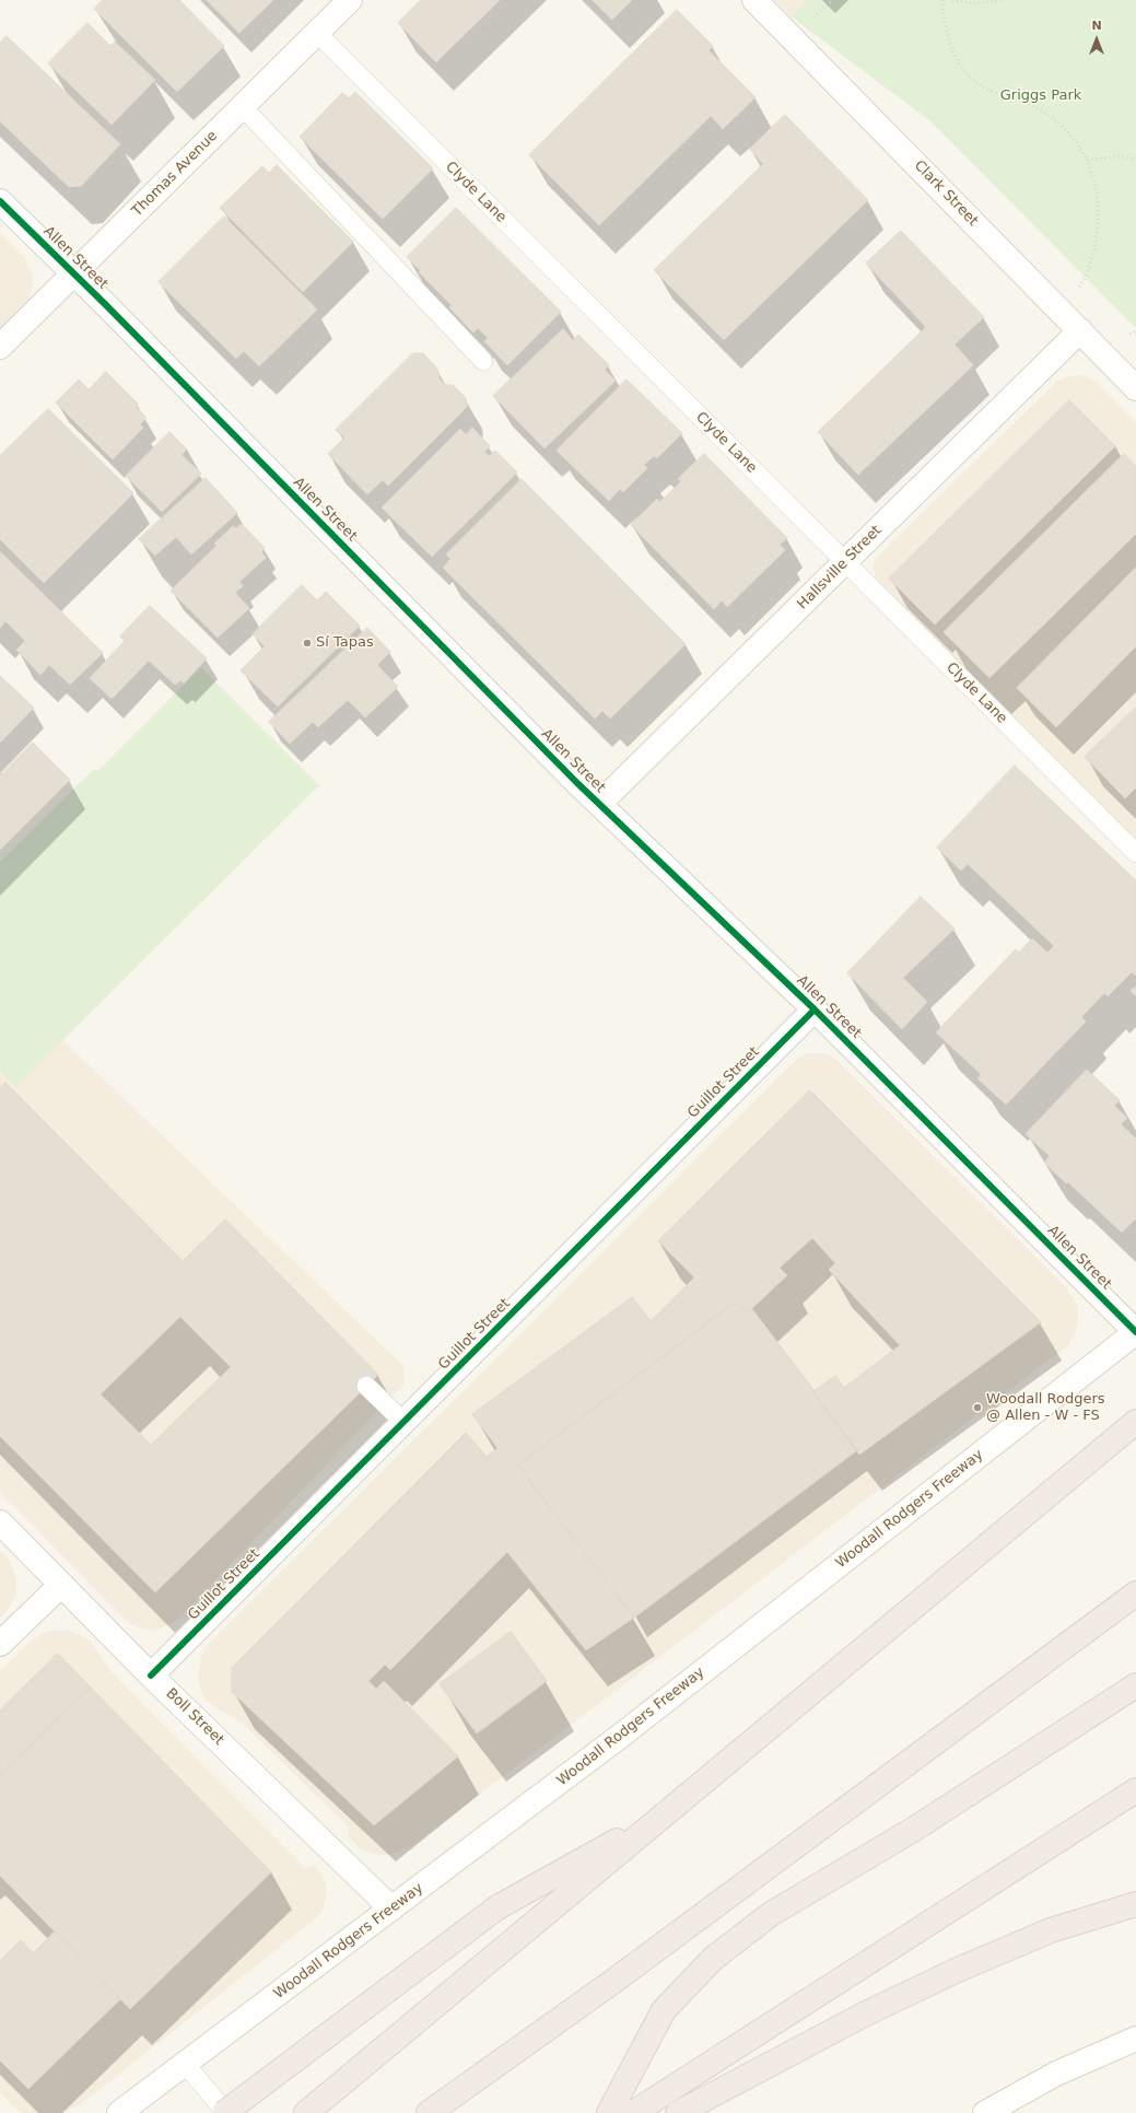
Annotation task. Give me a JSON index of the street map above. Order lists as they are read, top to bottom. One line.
{"streets":{"street":["Thomas Avenue","Clark Street","Allen Street","Hallsville Street","Guillot Street","Woodall Rodgers Freeway","Boll Street"],"lane":["Clyde Lane"]},"crossings":[["Thomas Avenue","Clyde Lane"],["Thomas Avenue","Allen Street"],["Clyde Lane","Hallsville Street"],["Clark Street","Hallsville Street"],["Allen Street","Hallsville Street"],["Allen Street","Guillot Street"],["Allen Street","Woodall Rodgers Freeway"],["Guillot Street","Boll Street"],["Woodall Rodgers Freeway","Boll Street"]],"parks":["Griggs Park"],"places":["Sí Tapas","Woodall Rodgers @ Allen - W - FS"],"north":"top"}
